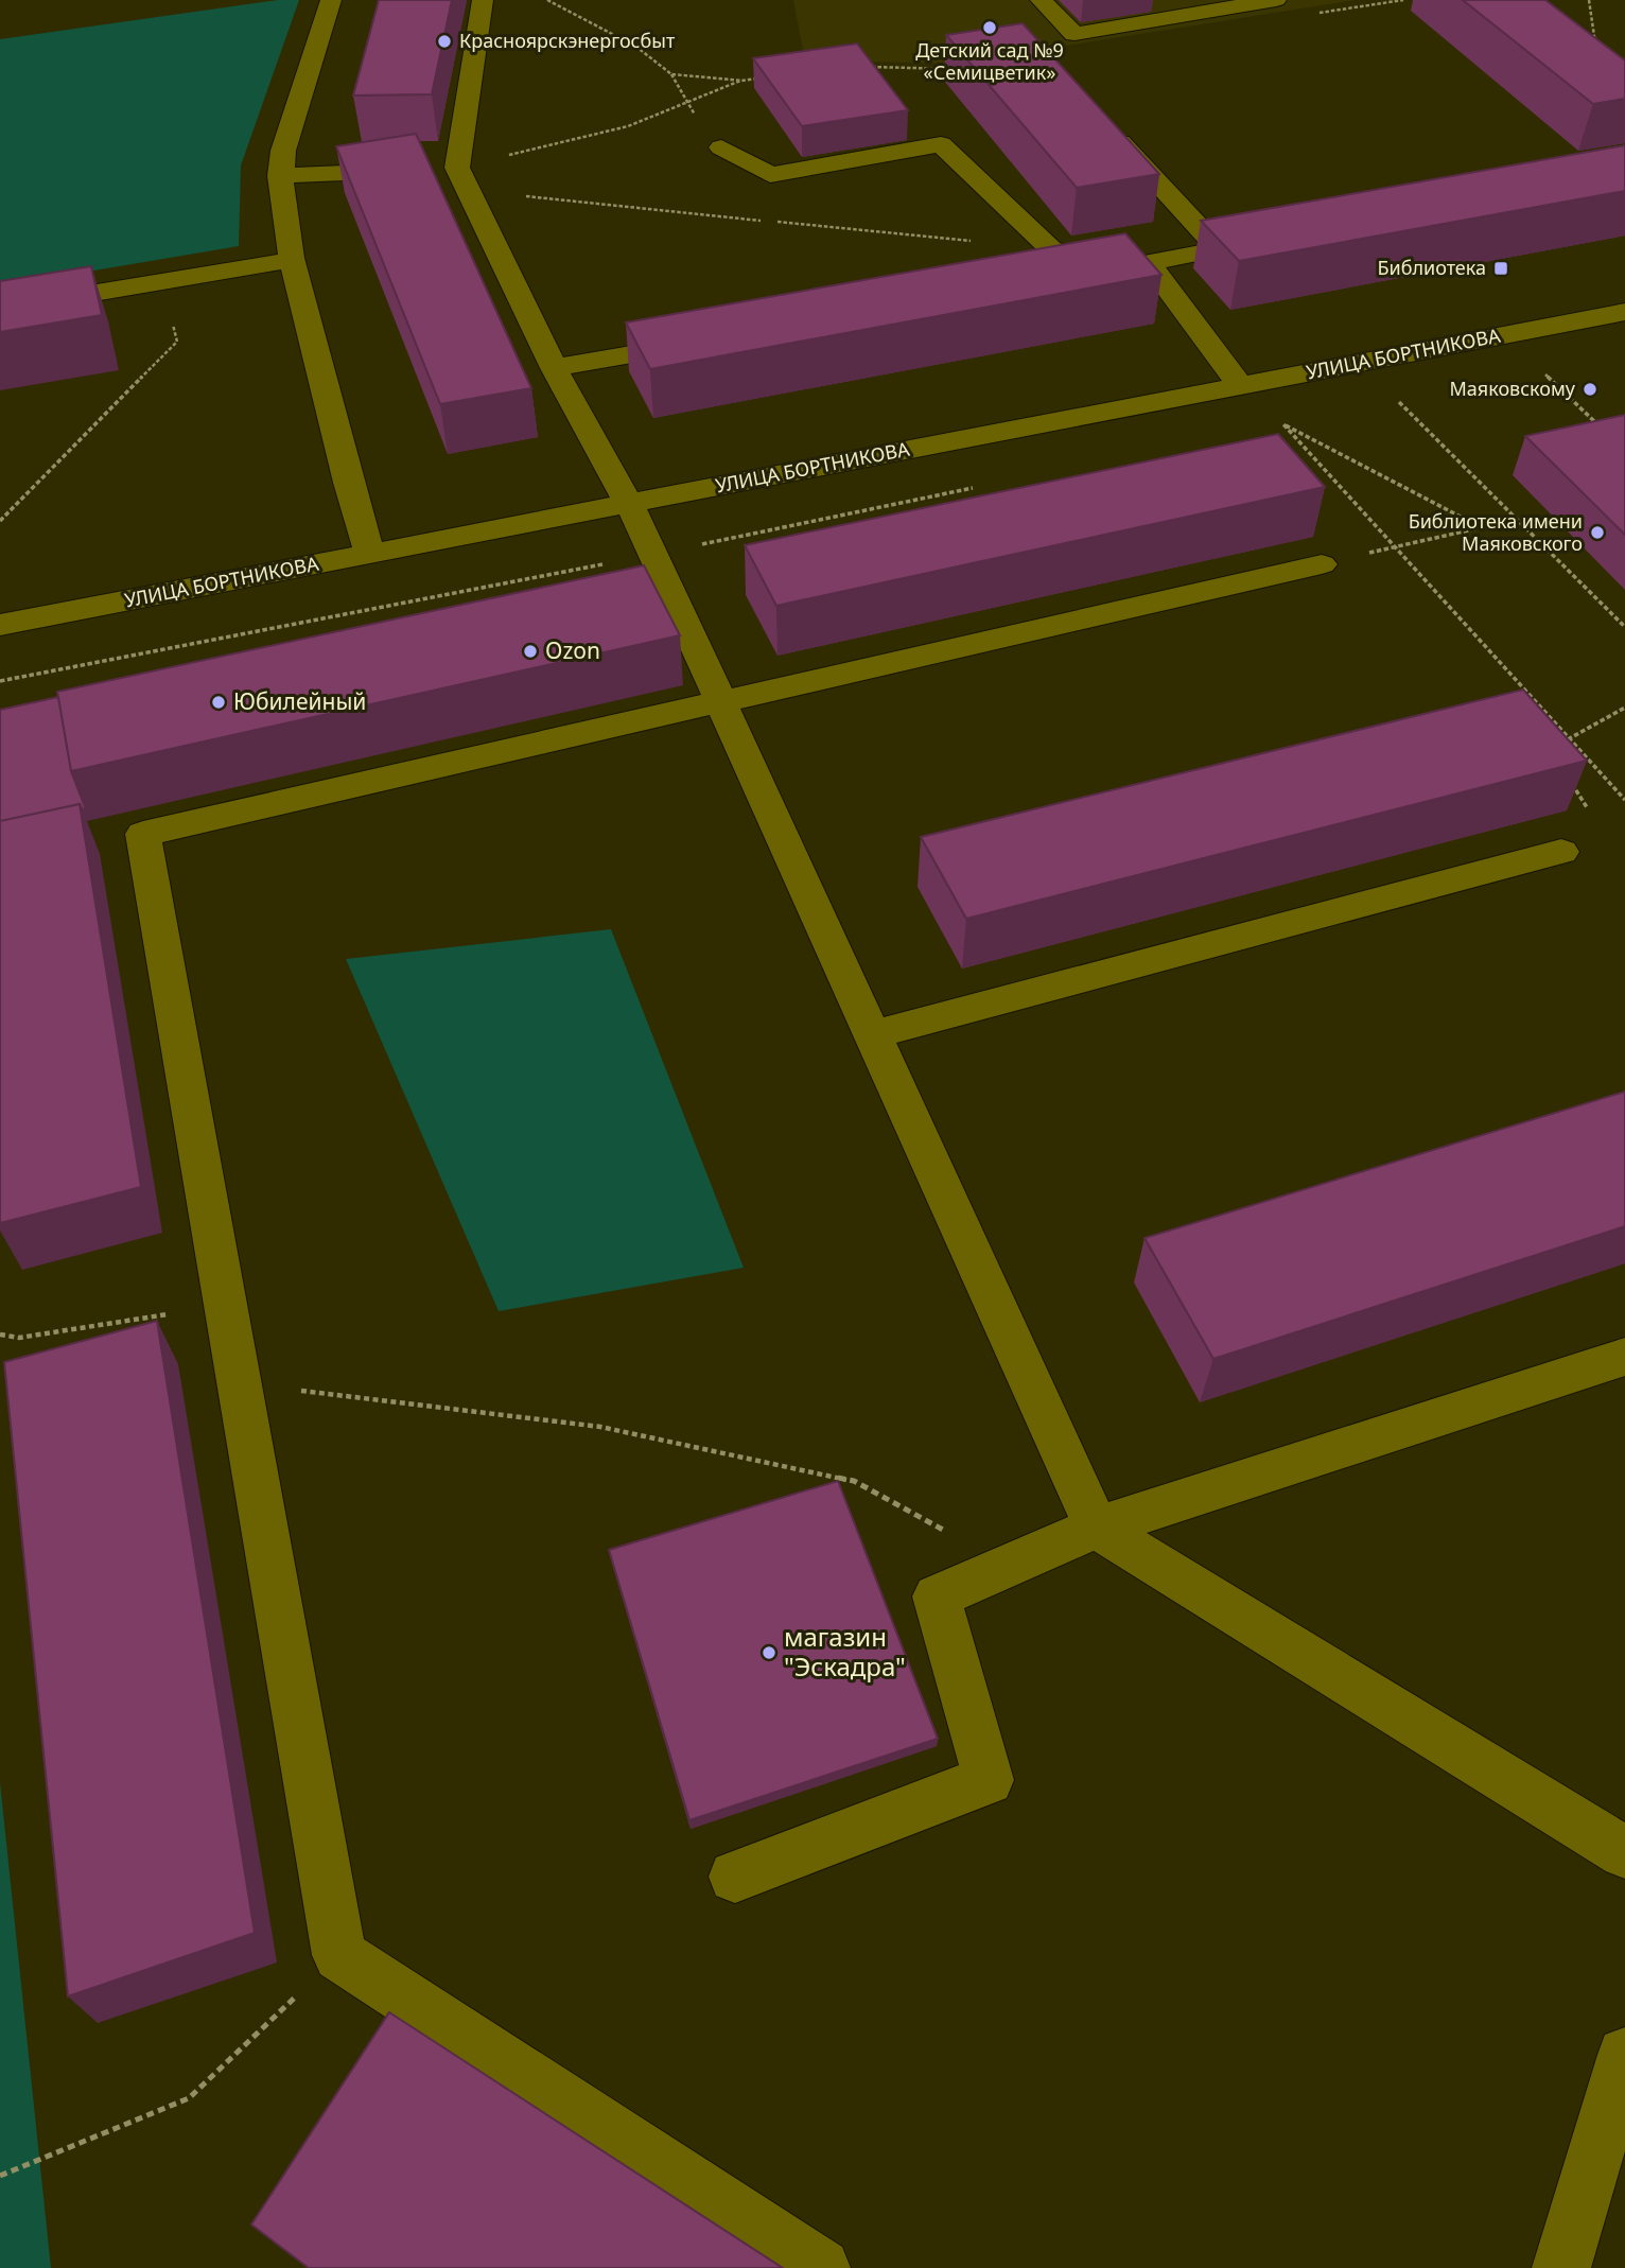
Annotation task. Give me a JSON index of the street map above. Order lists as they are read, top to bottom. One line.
{"streets":{"street":["УЛИЦА БОРТНИКОВА"]},"places":{"other":["Детский сад №9 «Семицветик»","Красноярскэнергосбыт","Маяковскому","Библиотека имени Маяковского","Ozon","Юбилейный","магазин \"Эскадра\""],"transit":["Библиотека"]}}
